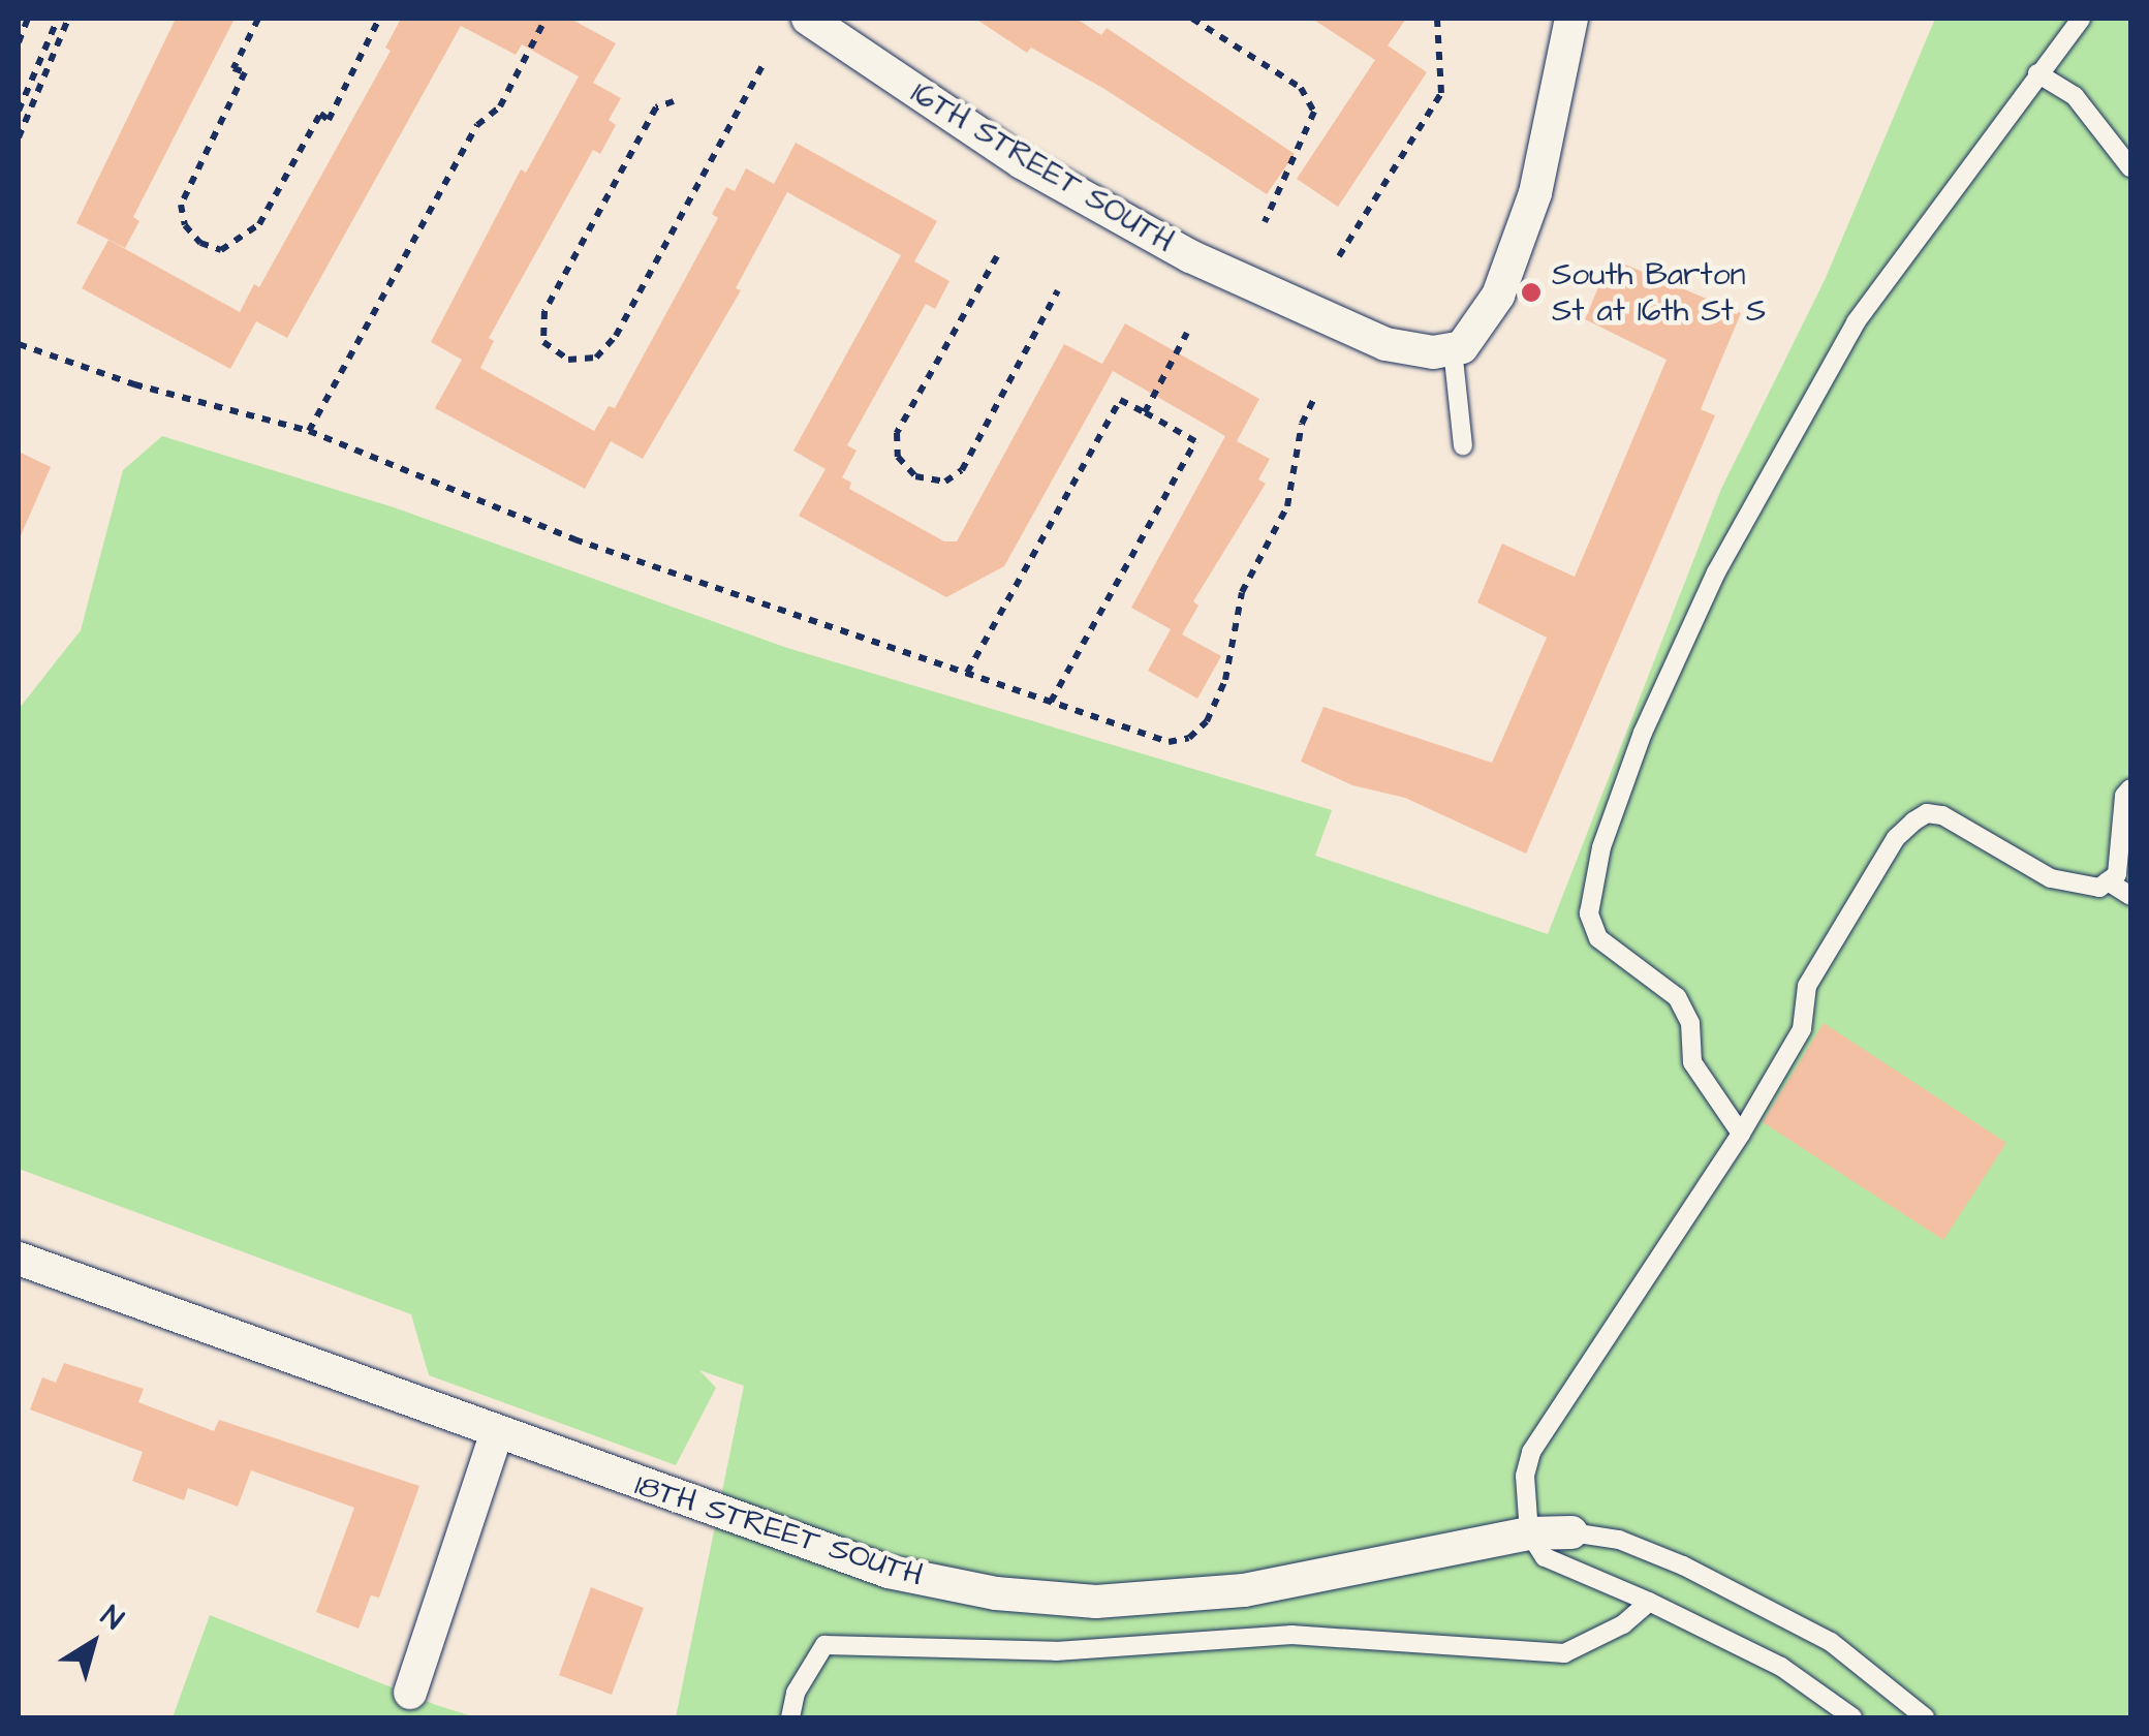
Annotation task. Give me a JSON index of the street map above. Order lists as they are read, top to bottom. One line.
{"streets":{"street":["16TH STREET SOUTH","18TH STREET SOUTH"]},"places":["South Barton St at 16th St S"],"north":"top right"}
